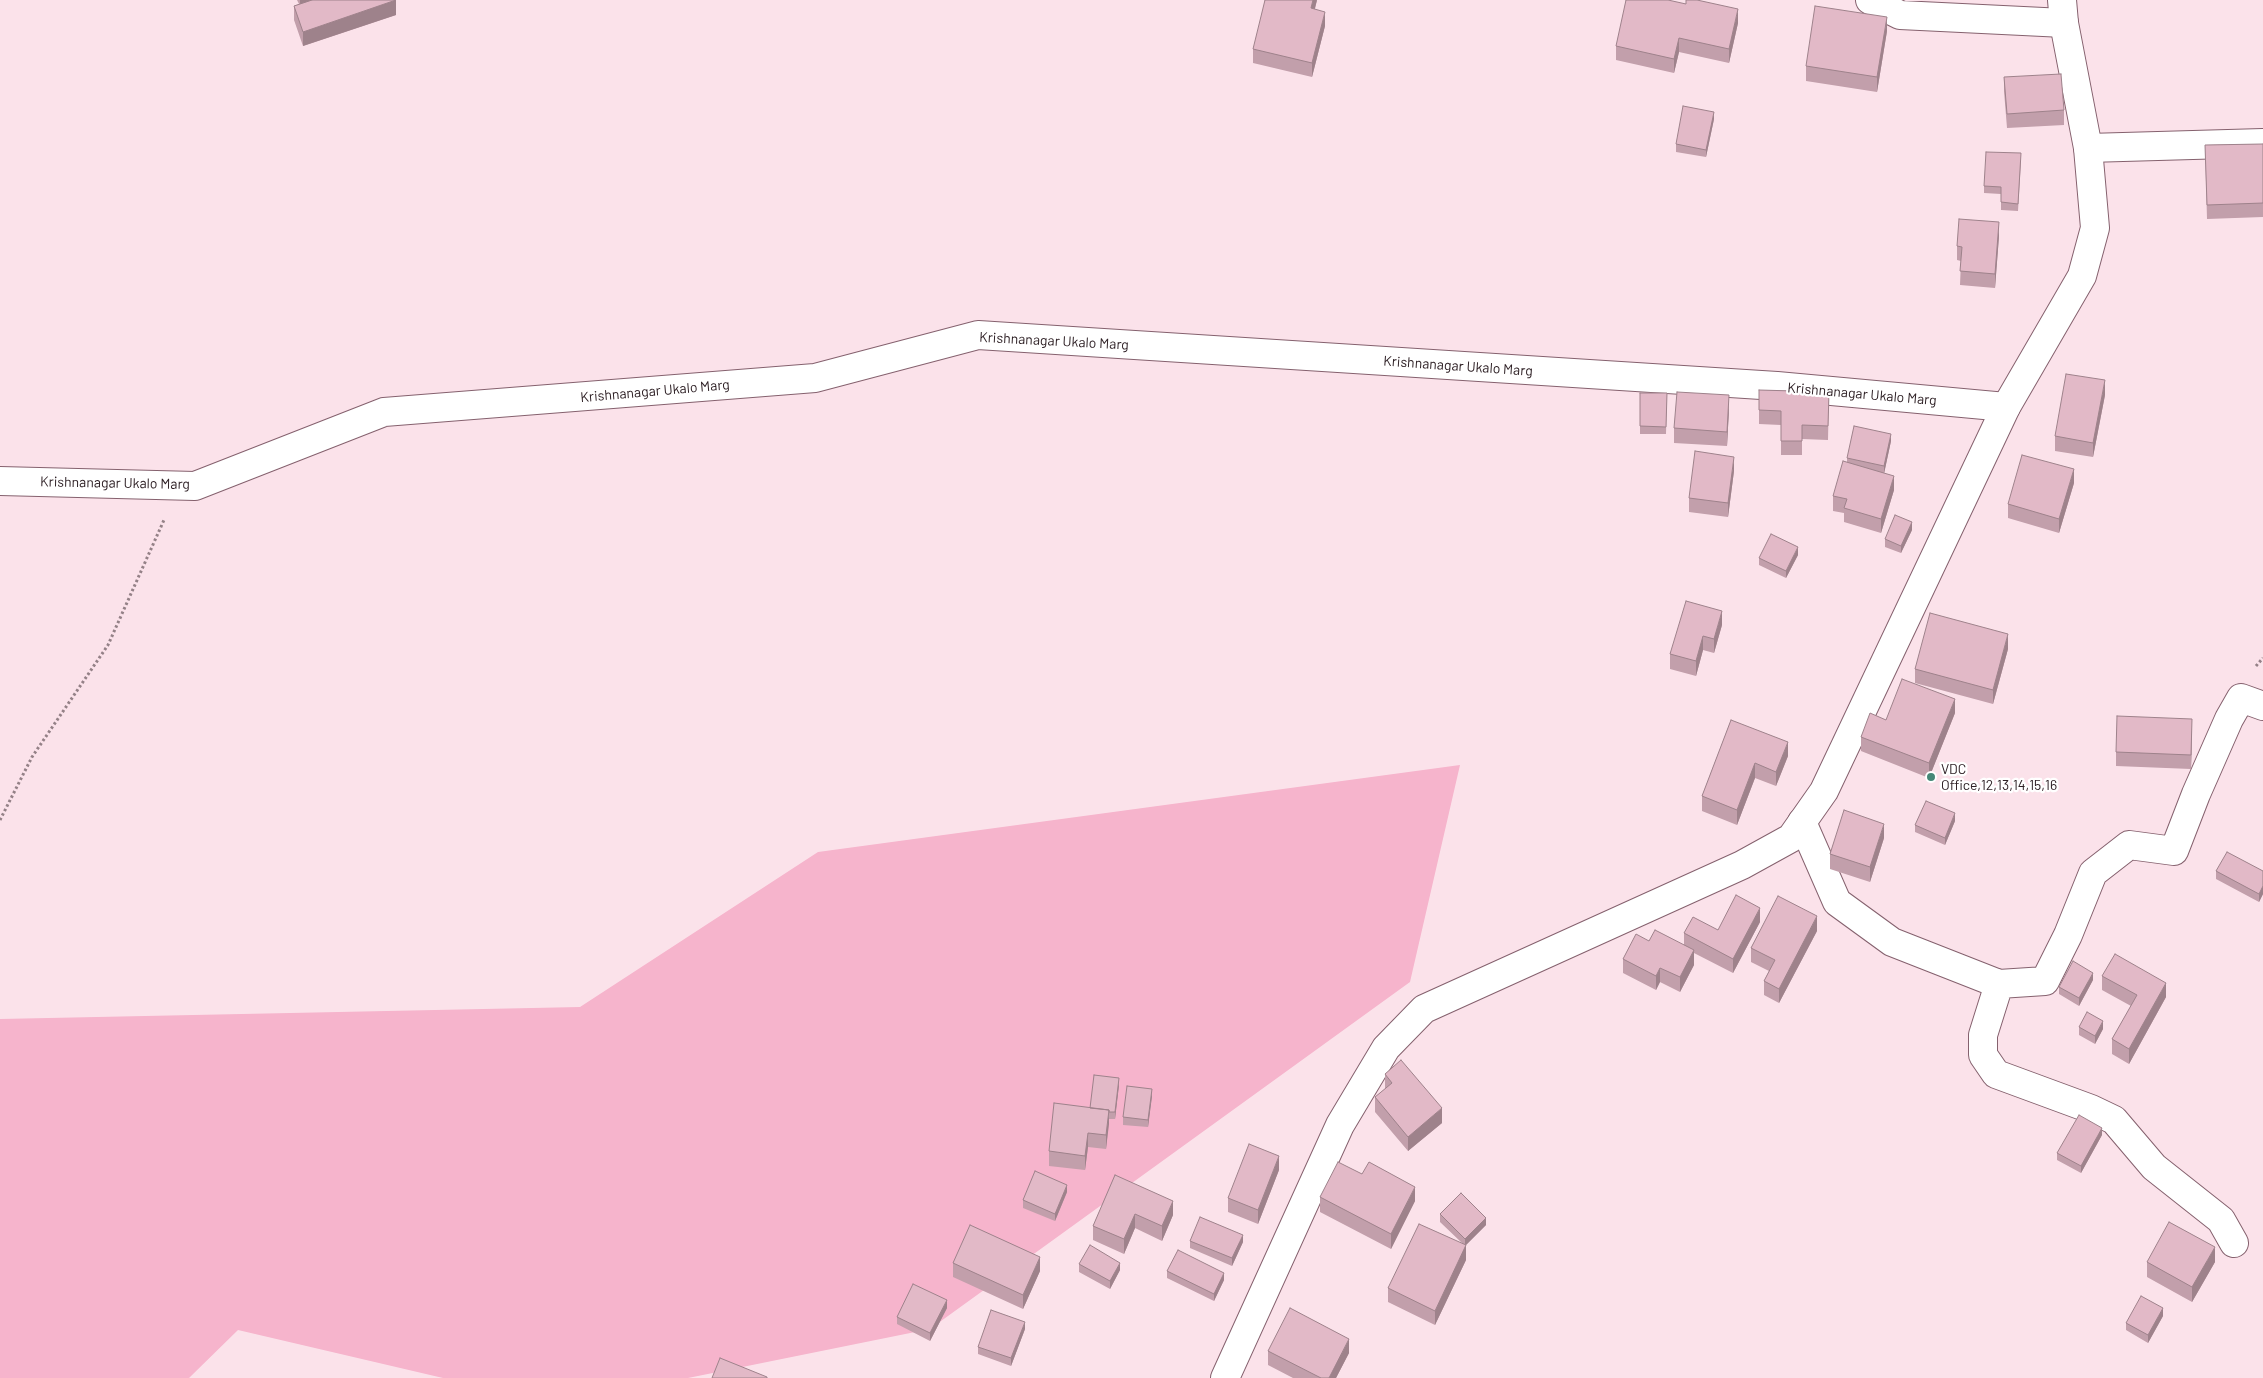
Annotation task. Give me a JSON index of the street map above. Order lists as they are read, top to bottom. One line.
{"streets":{"street":["Krishnanagar Ukalo Marg"]},"places":["VDC Office,12,13,14,15,16"]}
